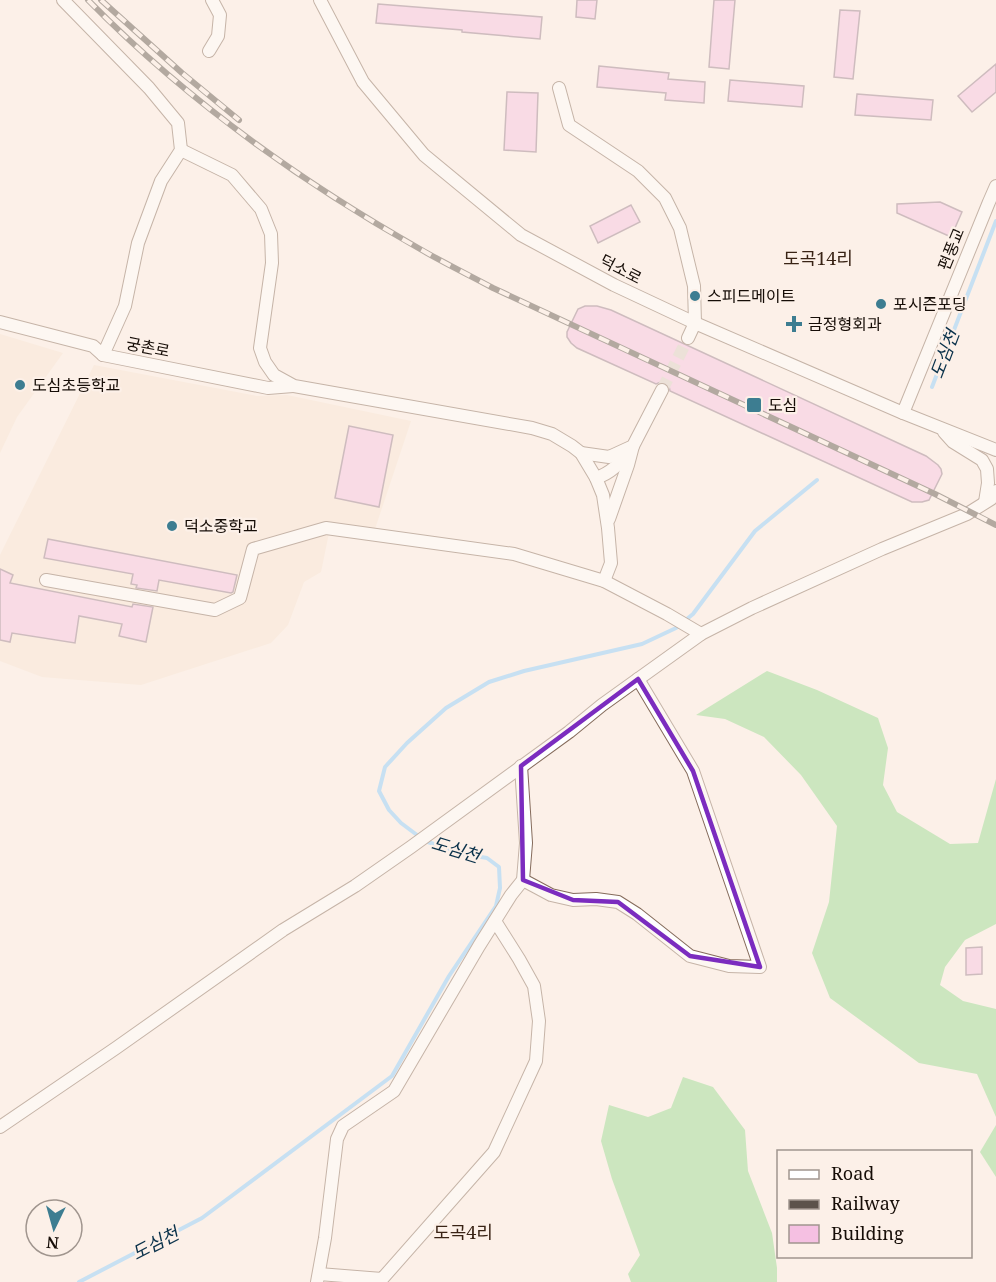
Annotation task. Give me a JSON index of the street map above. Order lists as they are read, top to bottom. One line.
{"streets":{"street":["편풍교","덕소로","궁촌로"]},"crossings":[["편풍교","덕소로"]],"districts":["도곡14리","도곡4리"],"water":["도심천"],"places":{"other":["스피드메이트","포시즌포딩","도심초등학교","덕소중학교"],"health":["금정형회과"],"transit":["도심"]},"legend":["Road","Railway","Building"],"north":"bottom"}
